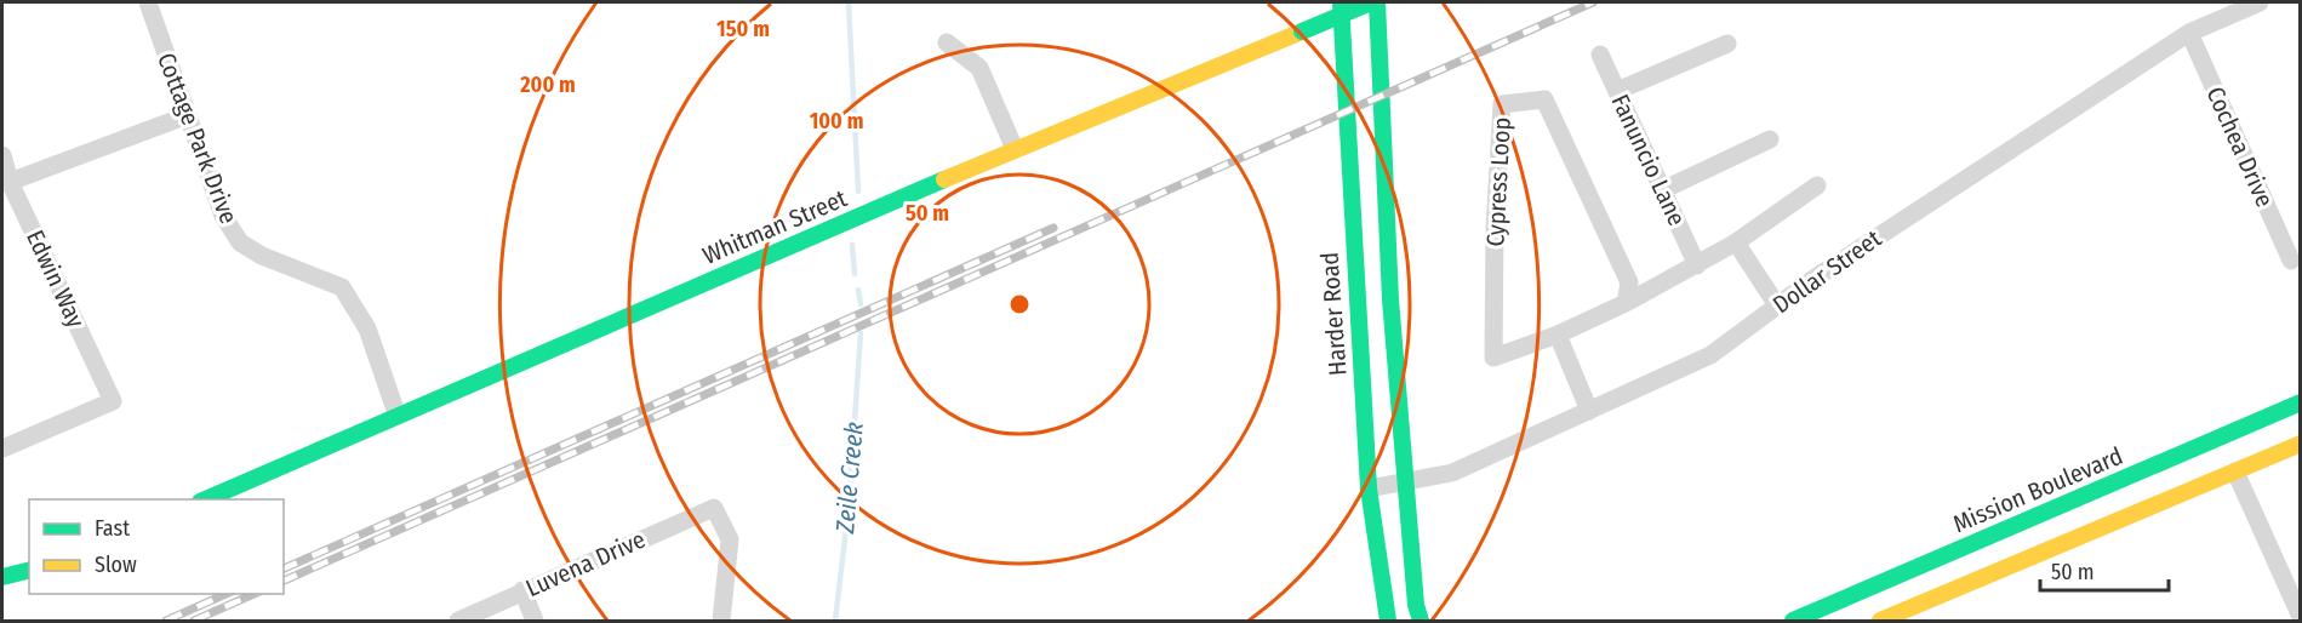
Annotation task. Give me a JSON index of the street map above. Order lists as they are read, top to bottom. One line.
{"streets":{"main road":["Whitman Street","Harder Road","Mission Boulevard"],"street":["Cottage Park Drive","Cochea Drive","Fanuncio Lane","Cypress Loop","Dollar Street","Edwin Way","Luvena Drive"]},"crossings":[["Cottage Park Drive","Whitman Street"],["Cochea Drive","Dollar Street"],["Dollar Street","Harder Road"]],"water":["Zeile Creek"],"legend":["Fast","Slow"],"scale_bar":"50 m","rings":["150 m","200 m","100 m","50 m"]}
